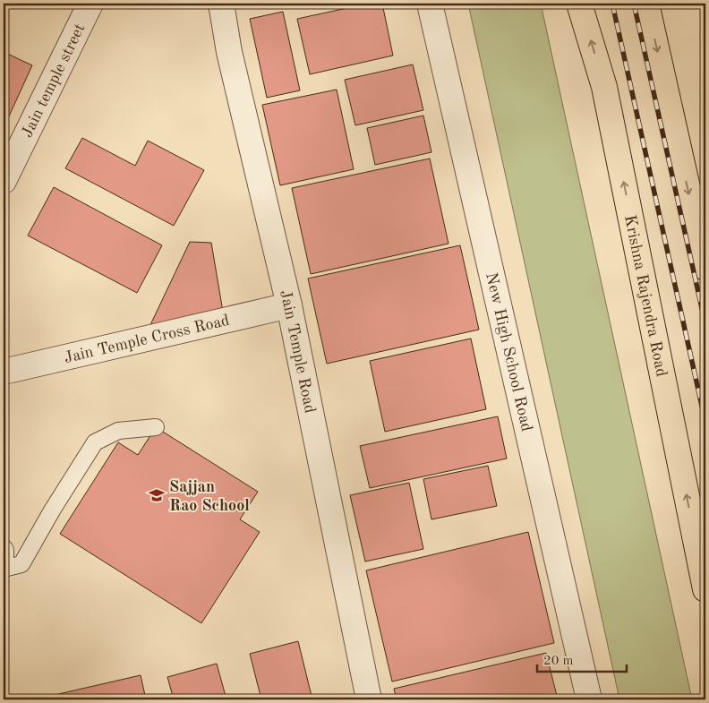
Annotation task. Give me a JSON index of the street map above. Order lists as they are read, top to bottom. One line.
{"streets":{"main road":["Krishna Rajendra Road"],"street":["Jain temple street","Jain Temple Cross Road","Jain Temple Road","New High School Road"]},"crossings":[["Jain Temple Cross Road","Jain Temple Road"]],"places":{"school or university":["Sajjan Rao School"]},"scale_bar":"20 m"}
